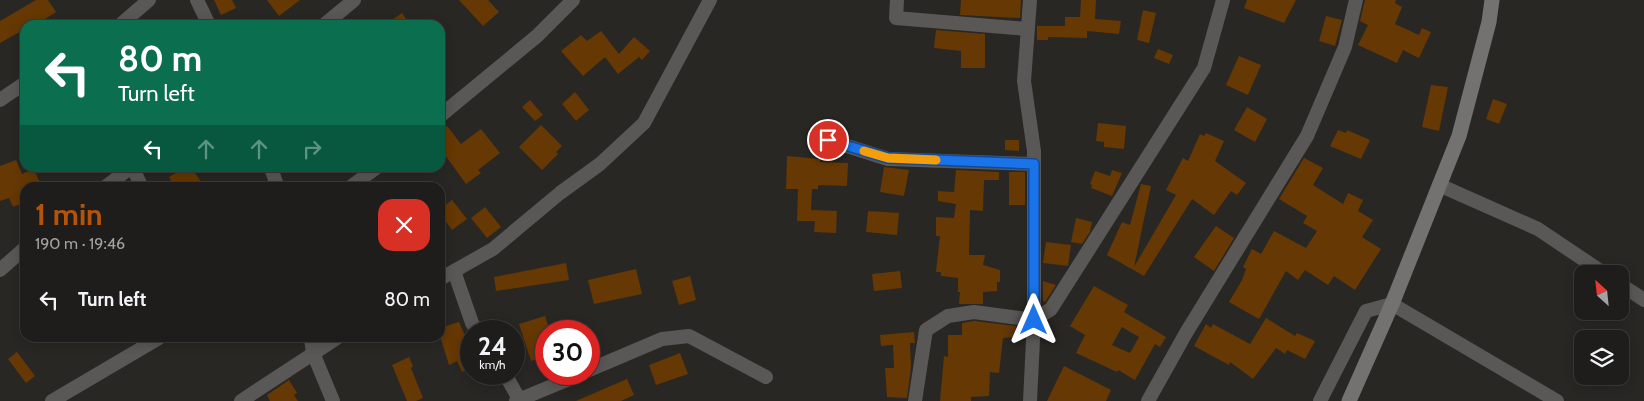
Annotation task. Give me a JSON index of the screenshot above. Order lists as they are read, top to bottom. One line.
{"north":"top left","page":{"turn":["80 m","Turn left"],"heading":["1 min","190 m · 19:46"],"list":[{"name":"Turn left","value":"80 m"}],"speed":"24 km/h","limit":"30"}}
